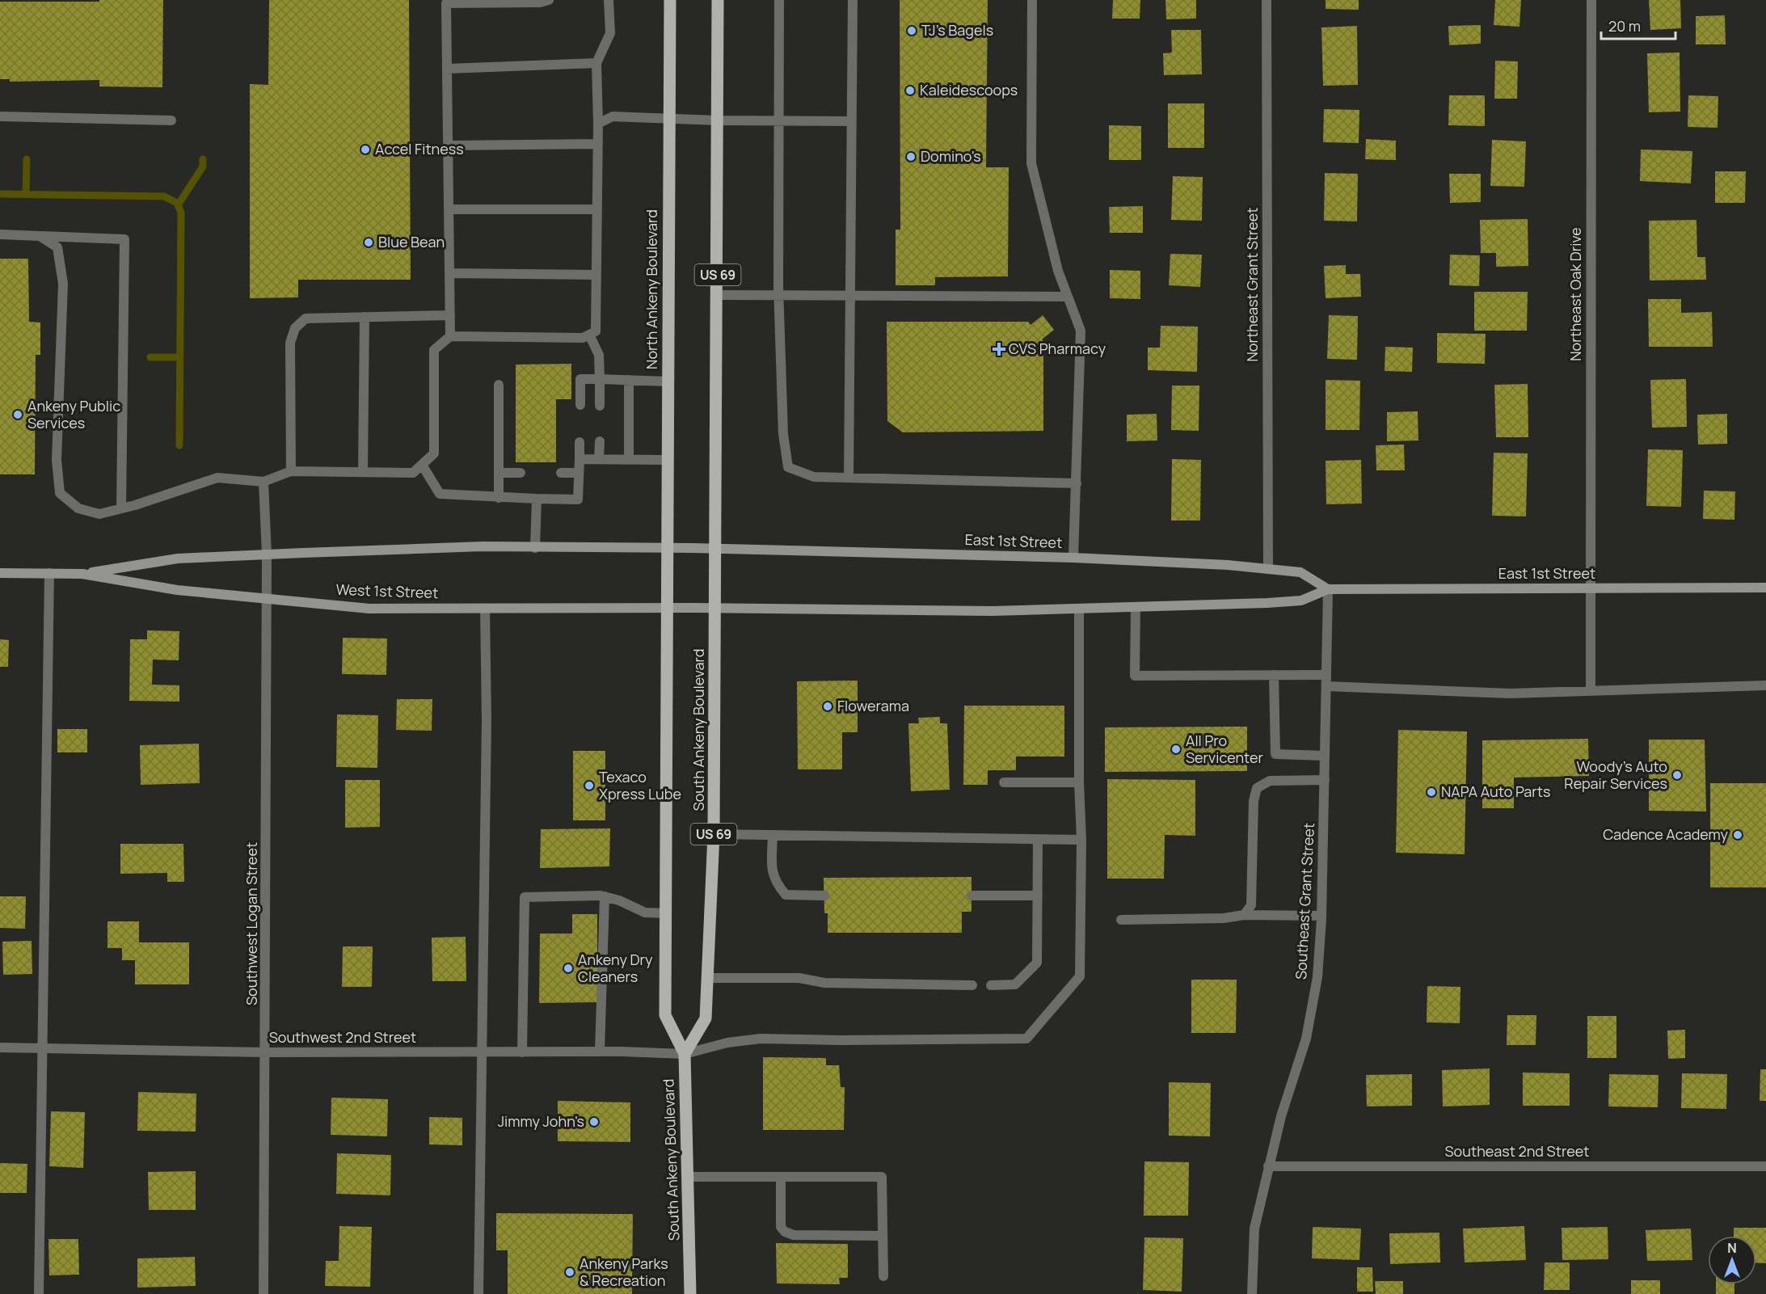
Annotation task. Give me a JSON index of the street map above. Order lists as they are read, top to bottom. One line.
{"streets":{"main road":["US 69","North Ankeny Boulevard","East 1st Street","West 1st Street","South Ankeny Boulevard"],"street":["Northeast Grant Street","Northeast Oak Drive","Southeast Grant Street","Southwest Logan Street","Southwest 2nd Street","Southeast 2nd Street"]},"crossings":[["US 69","East 1st Street"],["US 69","South Ankeny Boulevard"],["Northeast Grant Street","East 1st Street"],["North Ankeny Boulevard","West 1st Street"],["North Ankeny Boulevard","South Ankeny Boulevard"],["Northeast Oak Drive","East 1st Street"],["East 1st Street","West 1st Street"],["East 1st Street","South Ankeny Boulevard"],["East 1st Street","Southeast Grant Street"],["East 1st Street","Southwest 2nd Street"],["West 1st Street","South Ankeny Boulevard"],["West 1st Street","Southwest Logan Street"],["South Ankeny Boulevard","Southwest 2nd Street"],["Southeast Grant Street","Southeast 2nd Street"],["Southwest Logan Street","Southwest 2nd Street"]],"places":{"other":["TJ's Bagels","Kaleidescoops","Accel Fitness","Domino's","Blue Bean","Ankeny Public Services","Flowerama","All Pro Servicenter","Woody's Auto Repair Services","Texaco Xpress Lube","NAPA Auto Parts","Cadence Academy","Ankeny Dry Cleaners","Jimmy John's","Ankeny Parks & Recreation"],"health":["CVS Pharmacy"]},"scale_bar":"20 m","north":"top"}
